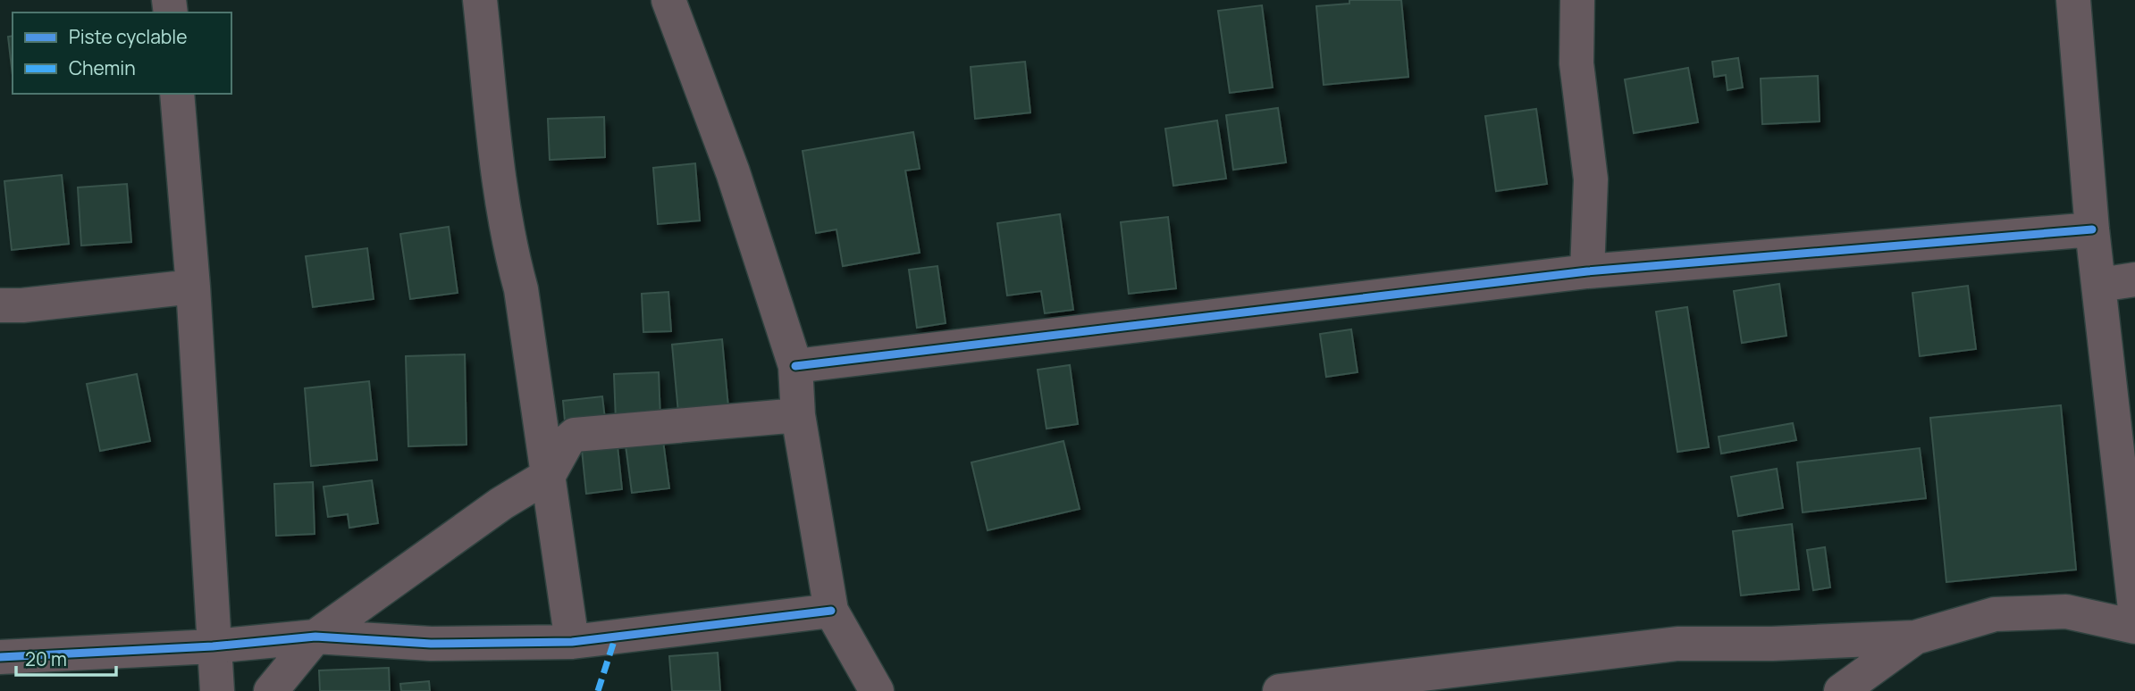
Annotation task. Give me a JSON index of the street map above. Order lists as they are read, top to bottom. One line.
{"legend":["Piste cyclable","Chemin"],"scale_bar":"20 m"}
